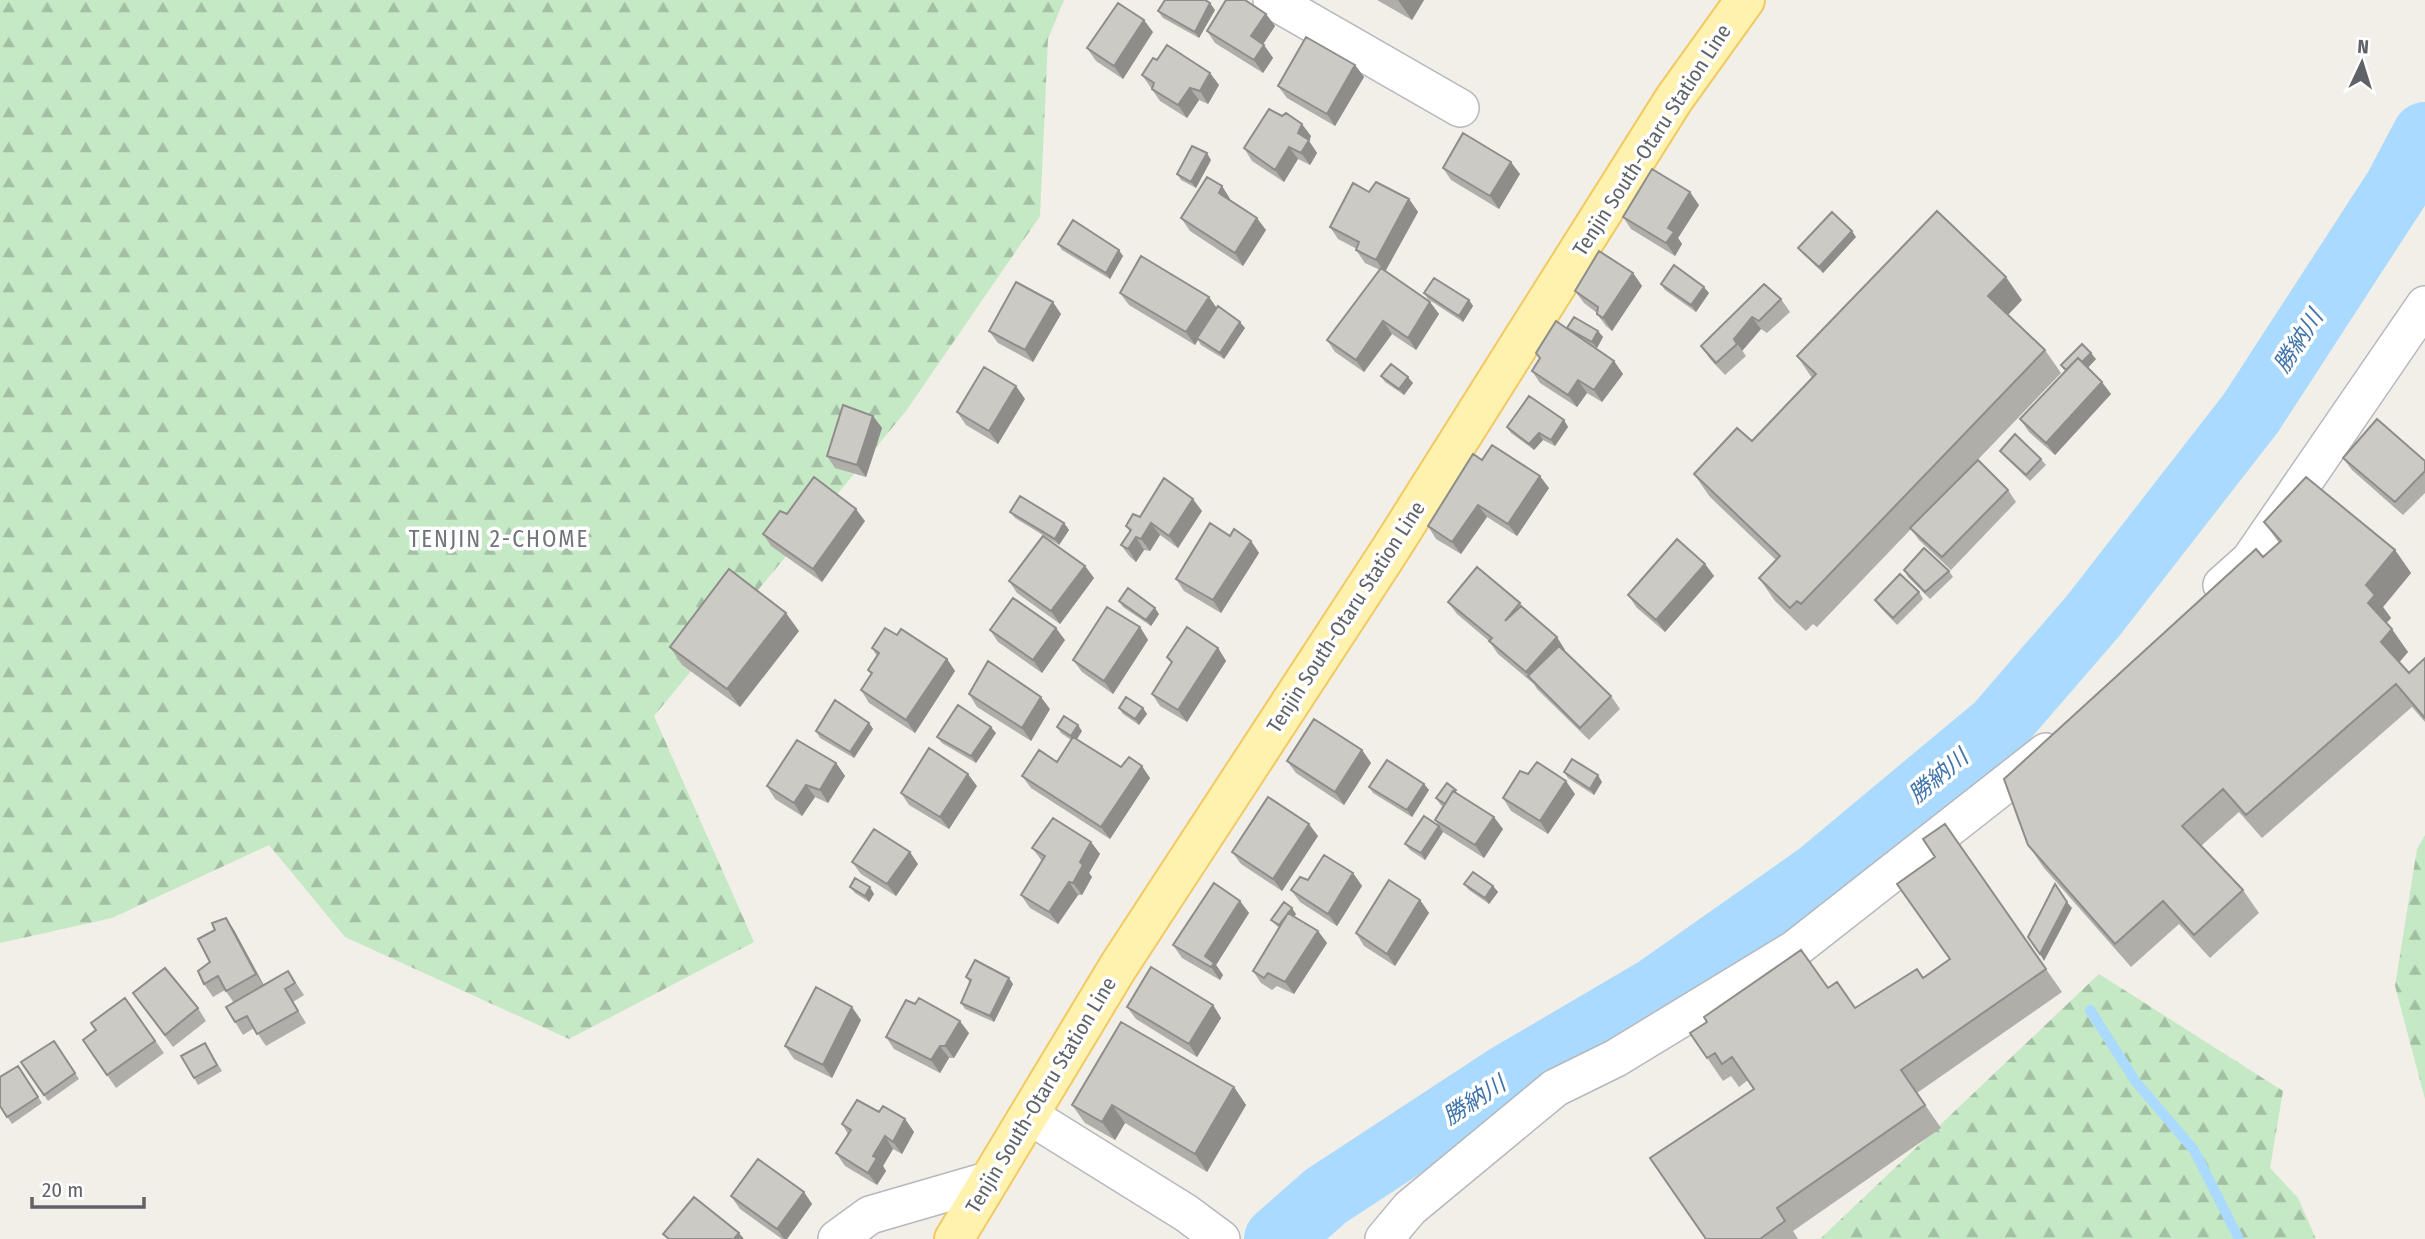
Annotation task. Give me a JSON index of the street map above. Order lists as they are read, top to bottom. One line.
{"streets":{"main road":["Tenjin South-Otaru Station Line"]},"districts":["TENJIN 2-CHOME"],"water":["勝納川"],"scale_bar":"20 m","north":"top"}
